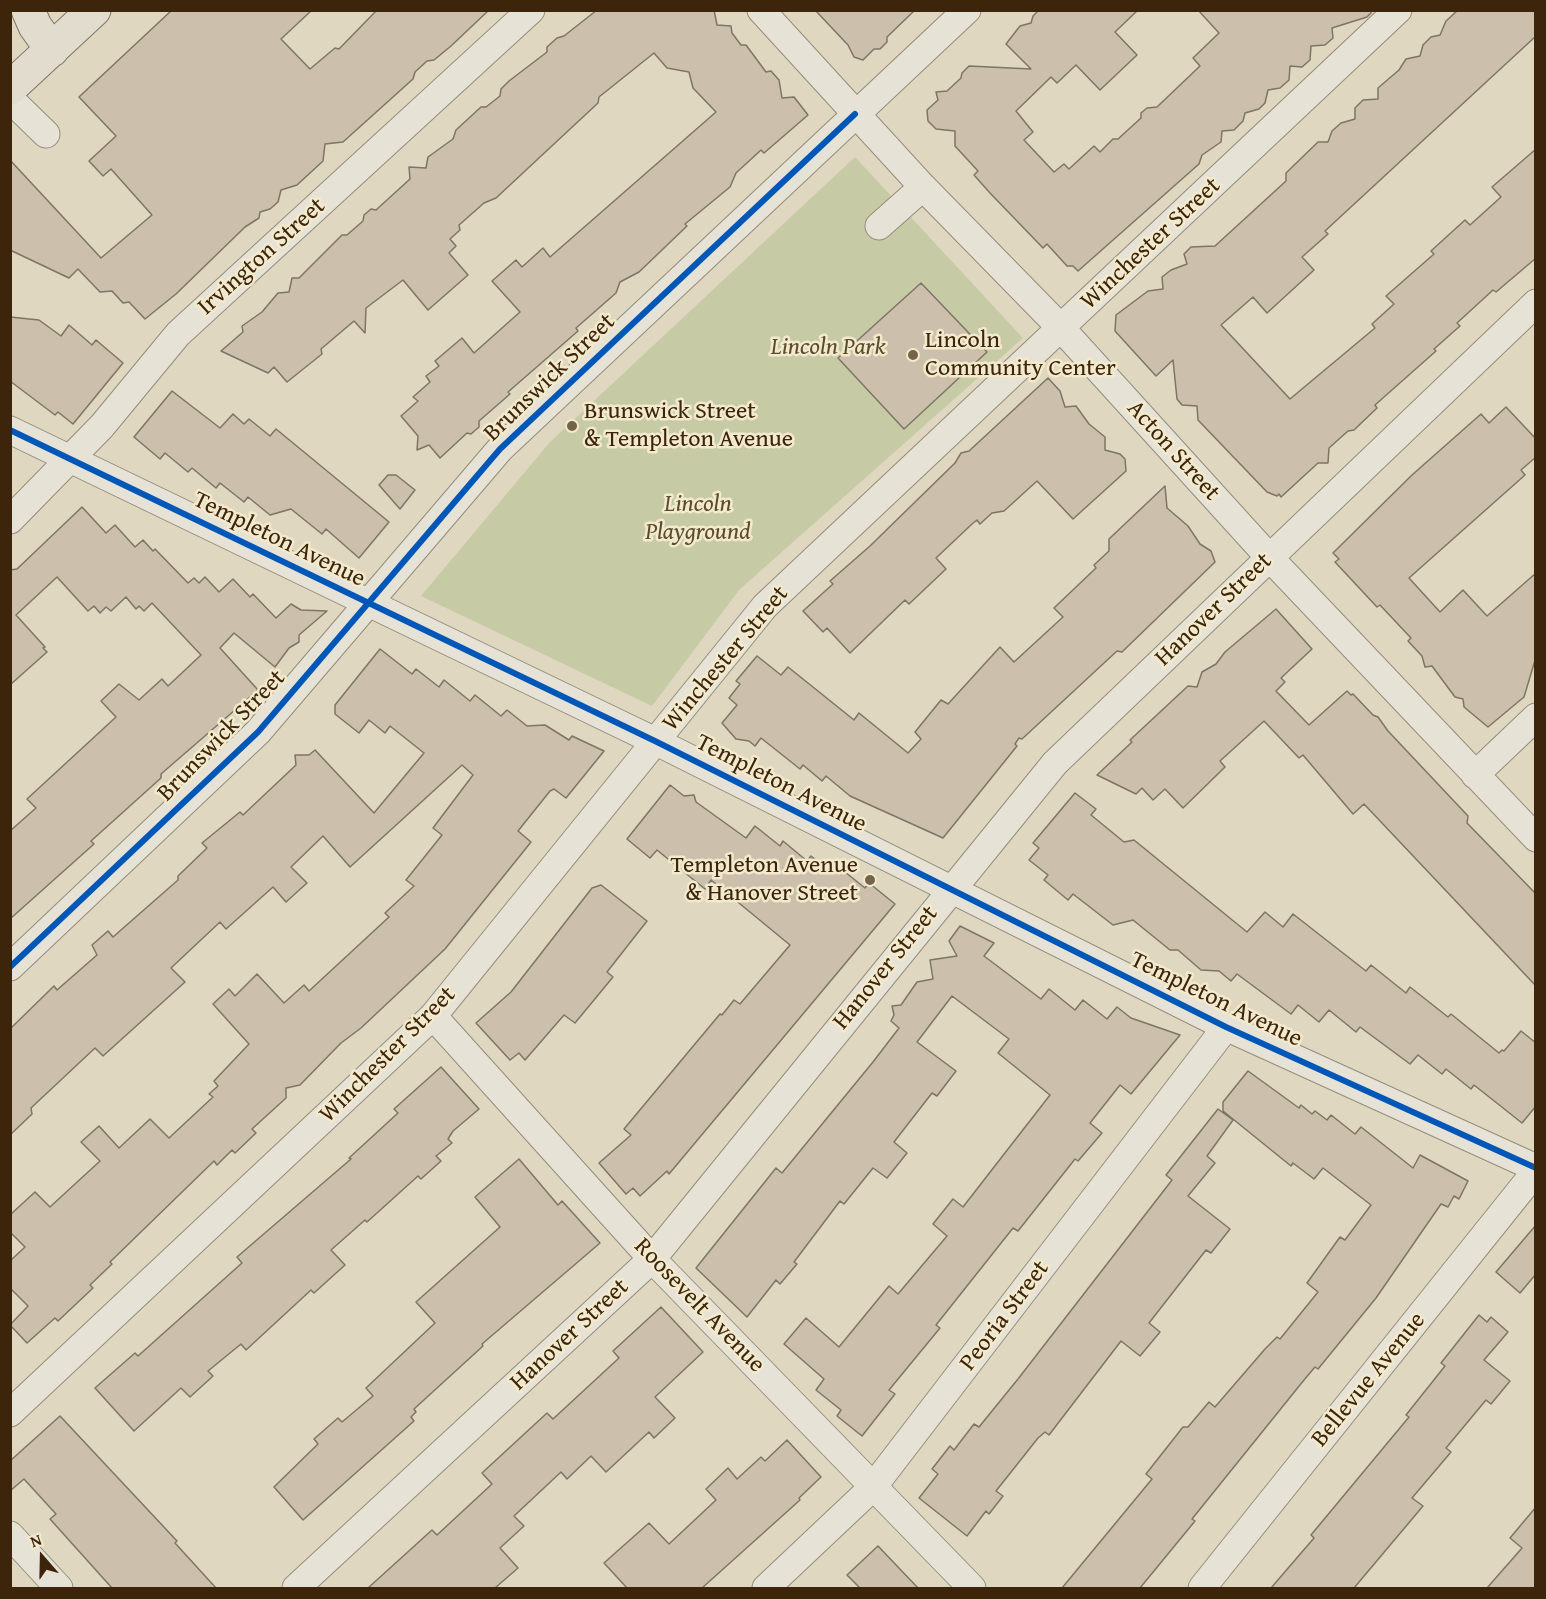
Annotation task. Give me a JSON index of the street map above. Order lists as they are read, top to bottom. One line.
{"streets":{"street":["Winchester Street","Irvington Street","Brunswick Street","Acton Street","Templeton Avenue","Hanover Street","Roosevelt Avenue","Peoria Street","Bellevue Avenue"]},"crossings":[["Winchester Street","Acton Street"],["Winchester Street","Templeton Avenue"],["Winchester Street","Roosevelt Avenue"],["Irvington Street","Templeton Avenue"],["Brunswick Street","Acton Street"],["Brunswick Street","Templeton Avenue"],["Acton Street","Hanover Street"],["Templeton Avenue","Hanover Street"],["Templeton Avenue","Peoria Street"],["Templeton Avenue","Bellevue Avenue"],["Hanover Street","Roosevelt Avenue"],["Roosevelt Avenue","Peoria Street"]],"parks":["Lincoln Park","Lincoln Playground"],"places":["Lincoln Community Center","Brunswick Street & Templeton Avenue","Templeton Avenue & Hanover Street"],"north":"top"}
